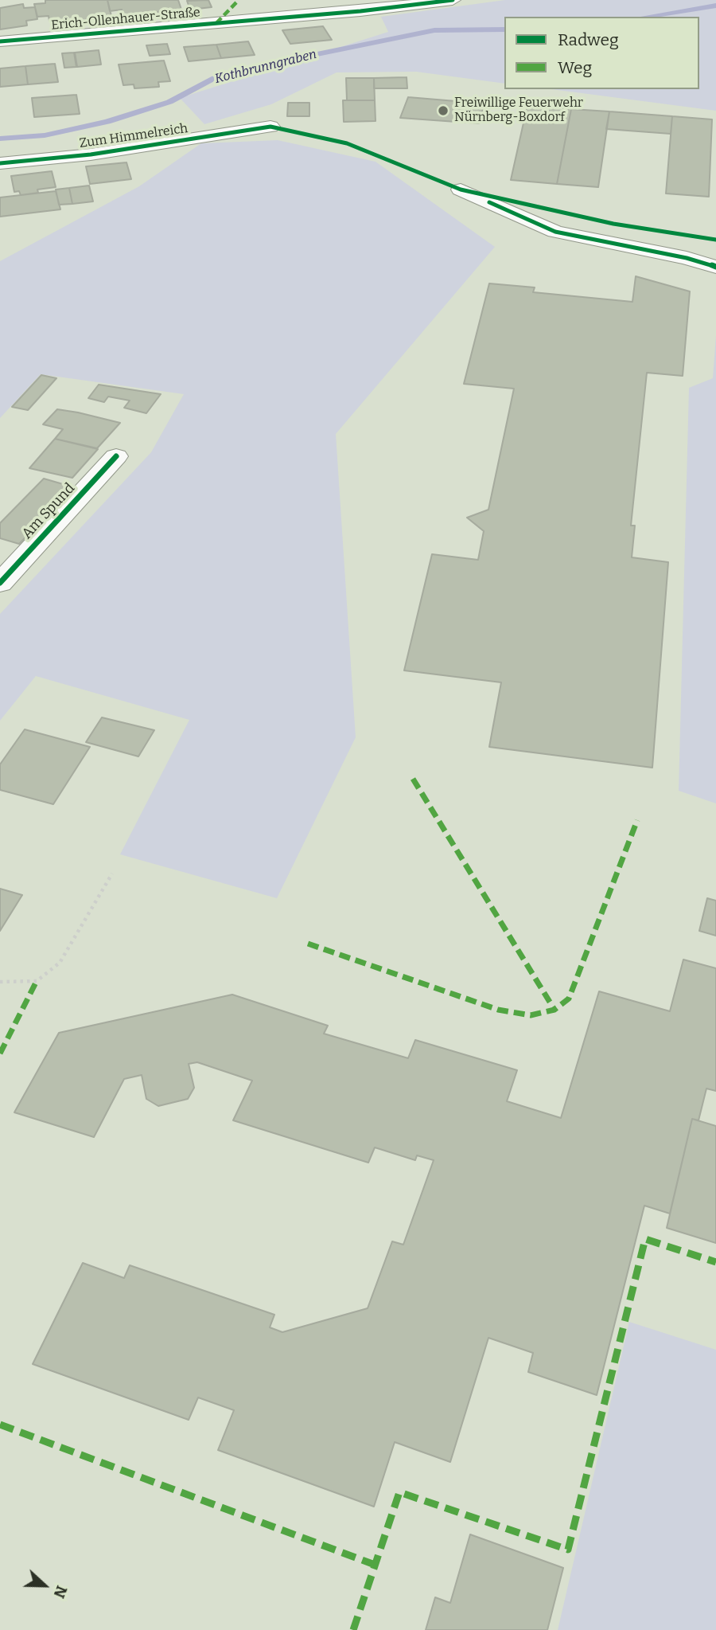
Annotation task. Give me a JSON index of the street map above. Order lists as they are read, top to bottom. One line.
{"streets":{"street":["Erich-Ollenhauer-Straße","Zum Himmelreich","Am Spund"]},"water":["Kothbrunngraben"],"places":["Freiwillige Feuerwehr Nürnberg-Boxdorf"],"legend":["Radweg","Weg"],"north":"right"}
